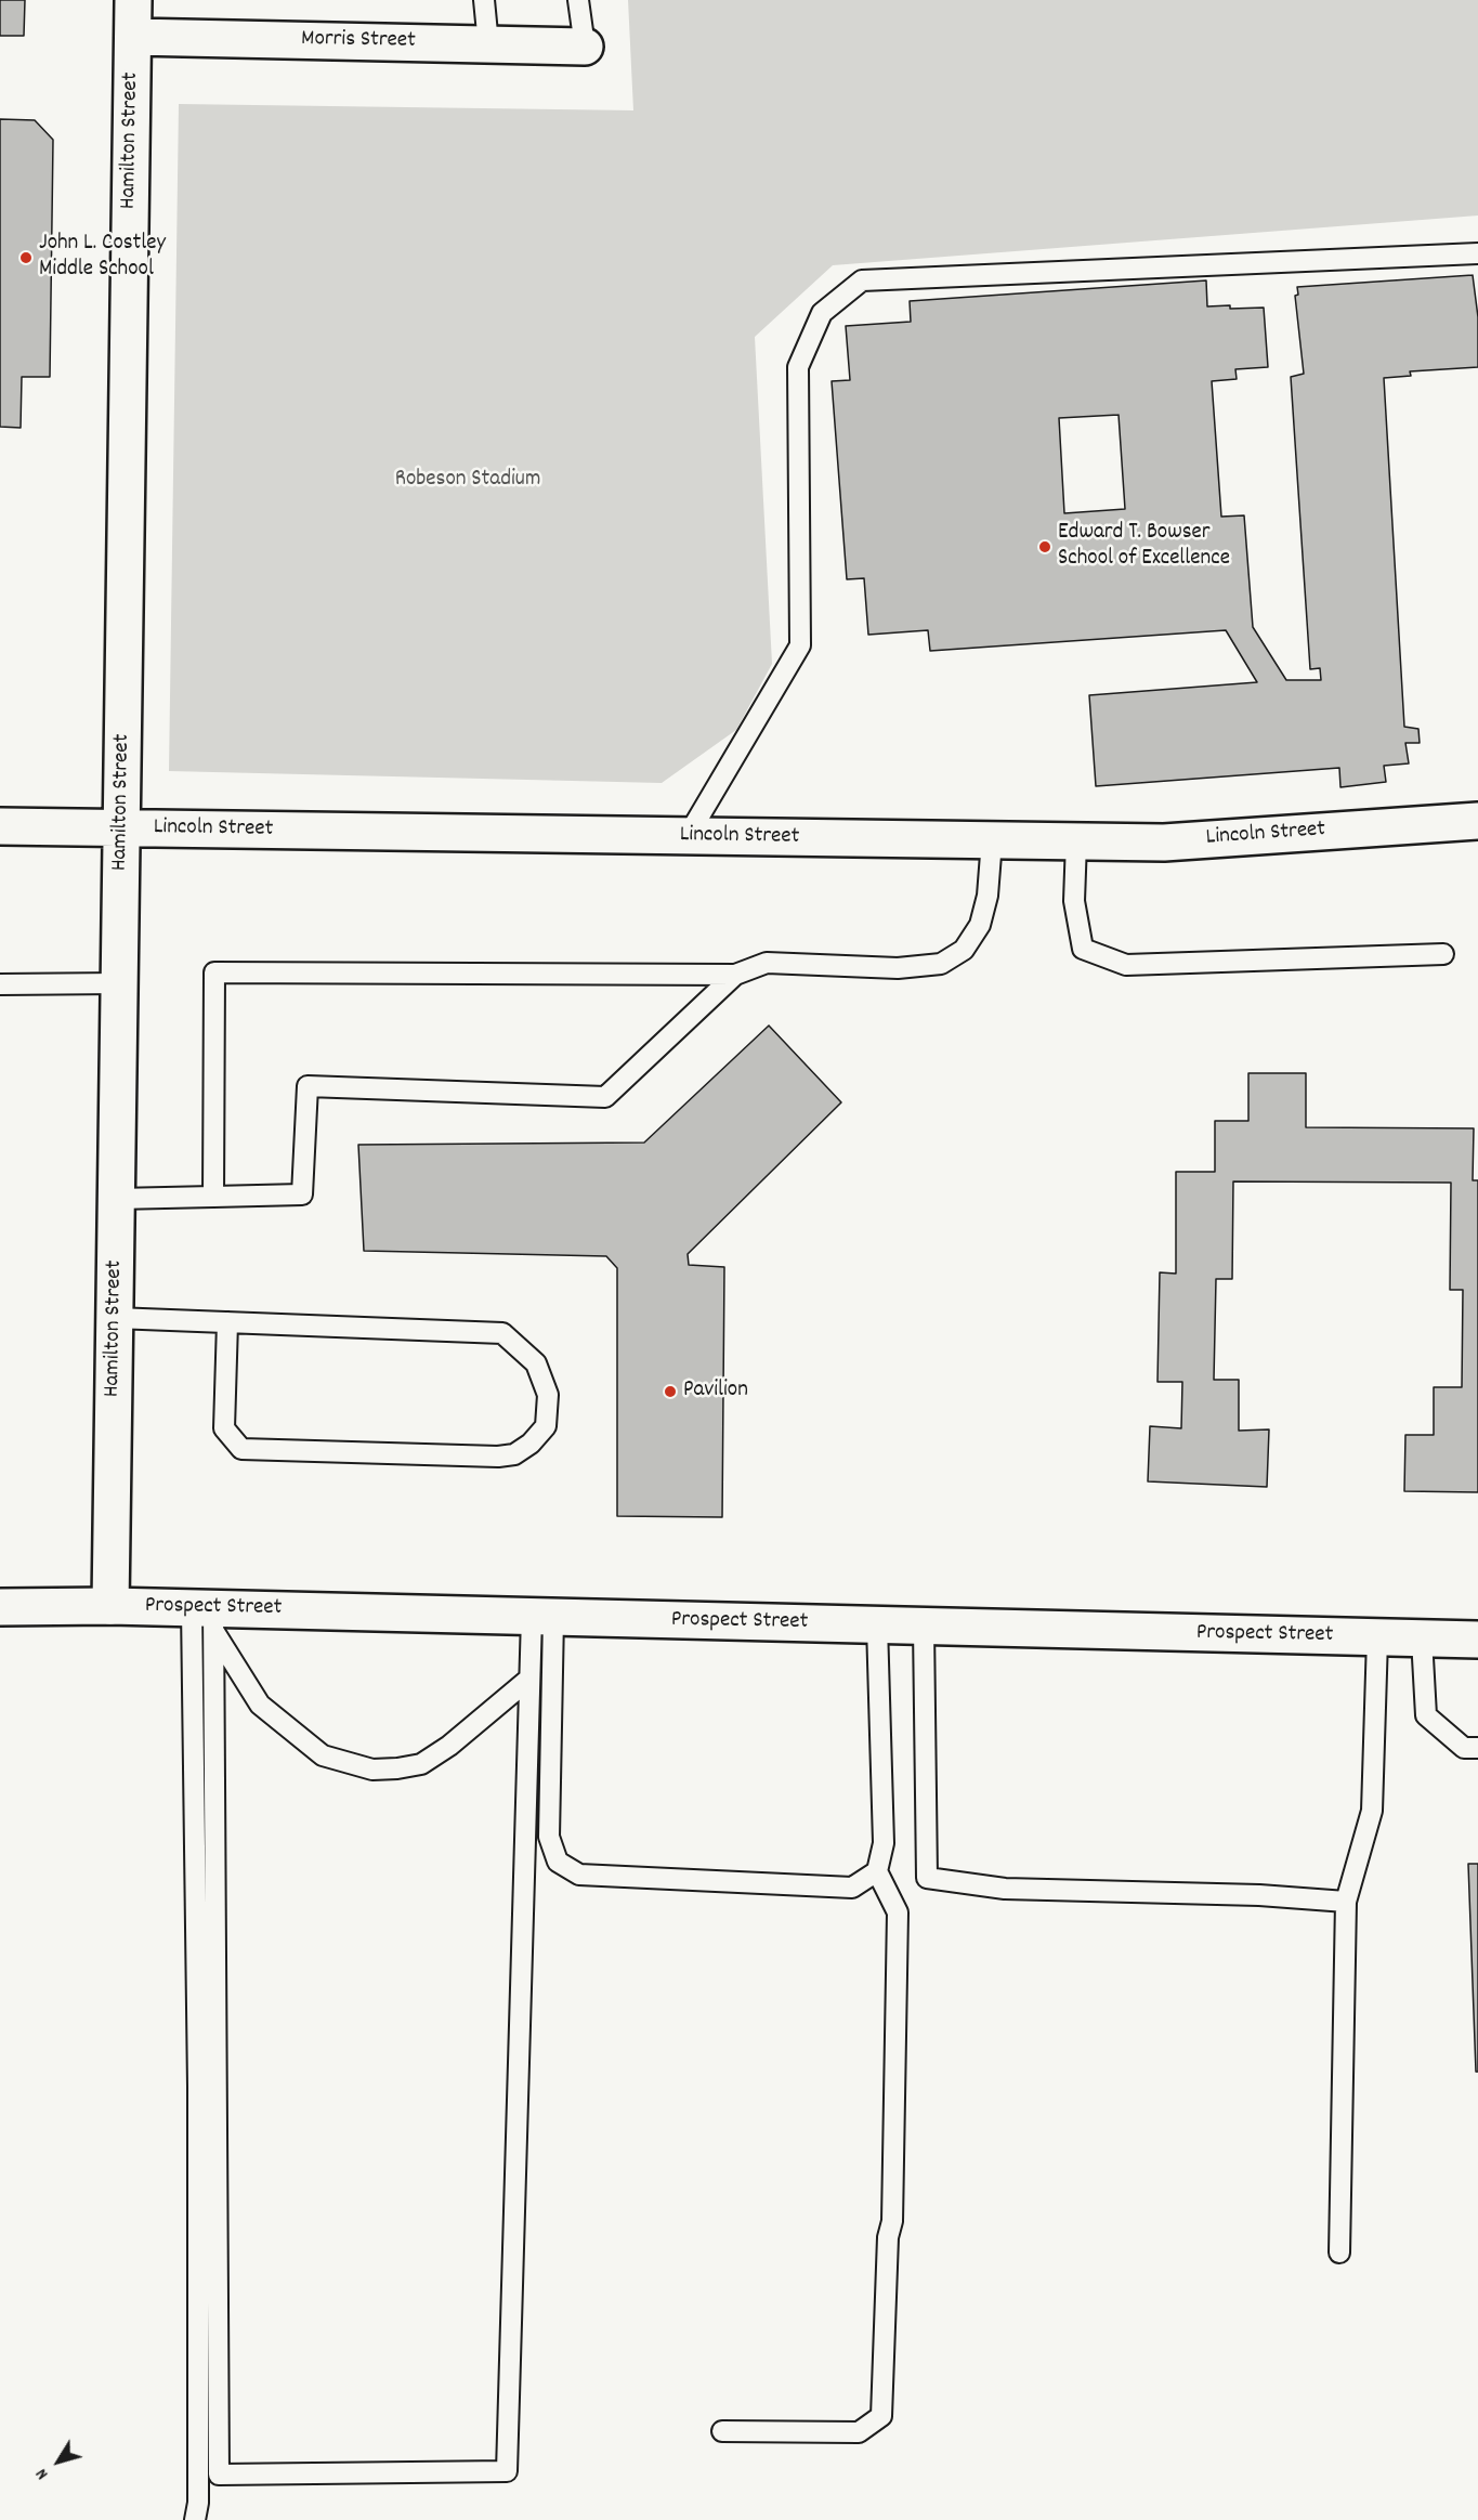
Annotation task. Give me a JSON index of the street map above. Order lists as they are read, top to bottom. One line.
{"streets":{"street":["Morris Street","Hamilton Street","Lincoln Street","Prospect Street"]},"crossings":[["Morris Street","Hamilton Street"],["Hamilton Street","Lincoln Street"],["Hamilton Street","Prospect Street"]],"parks":["Robeson Stadium"],"places":["John L. Costley Middle School","Edward T. Bowser School of Excellence","Pavilion"],"north":"bottom left"}
